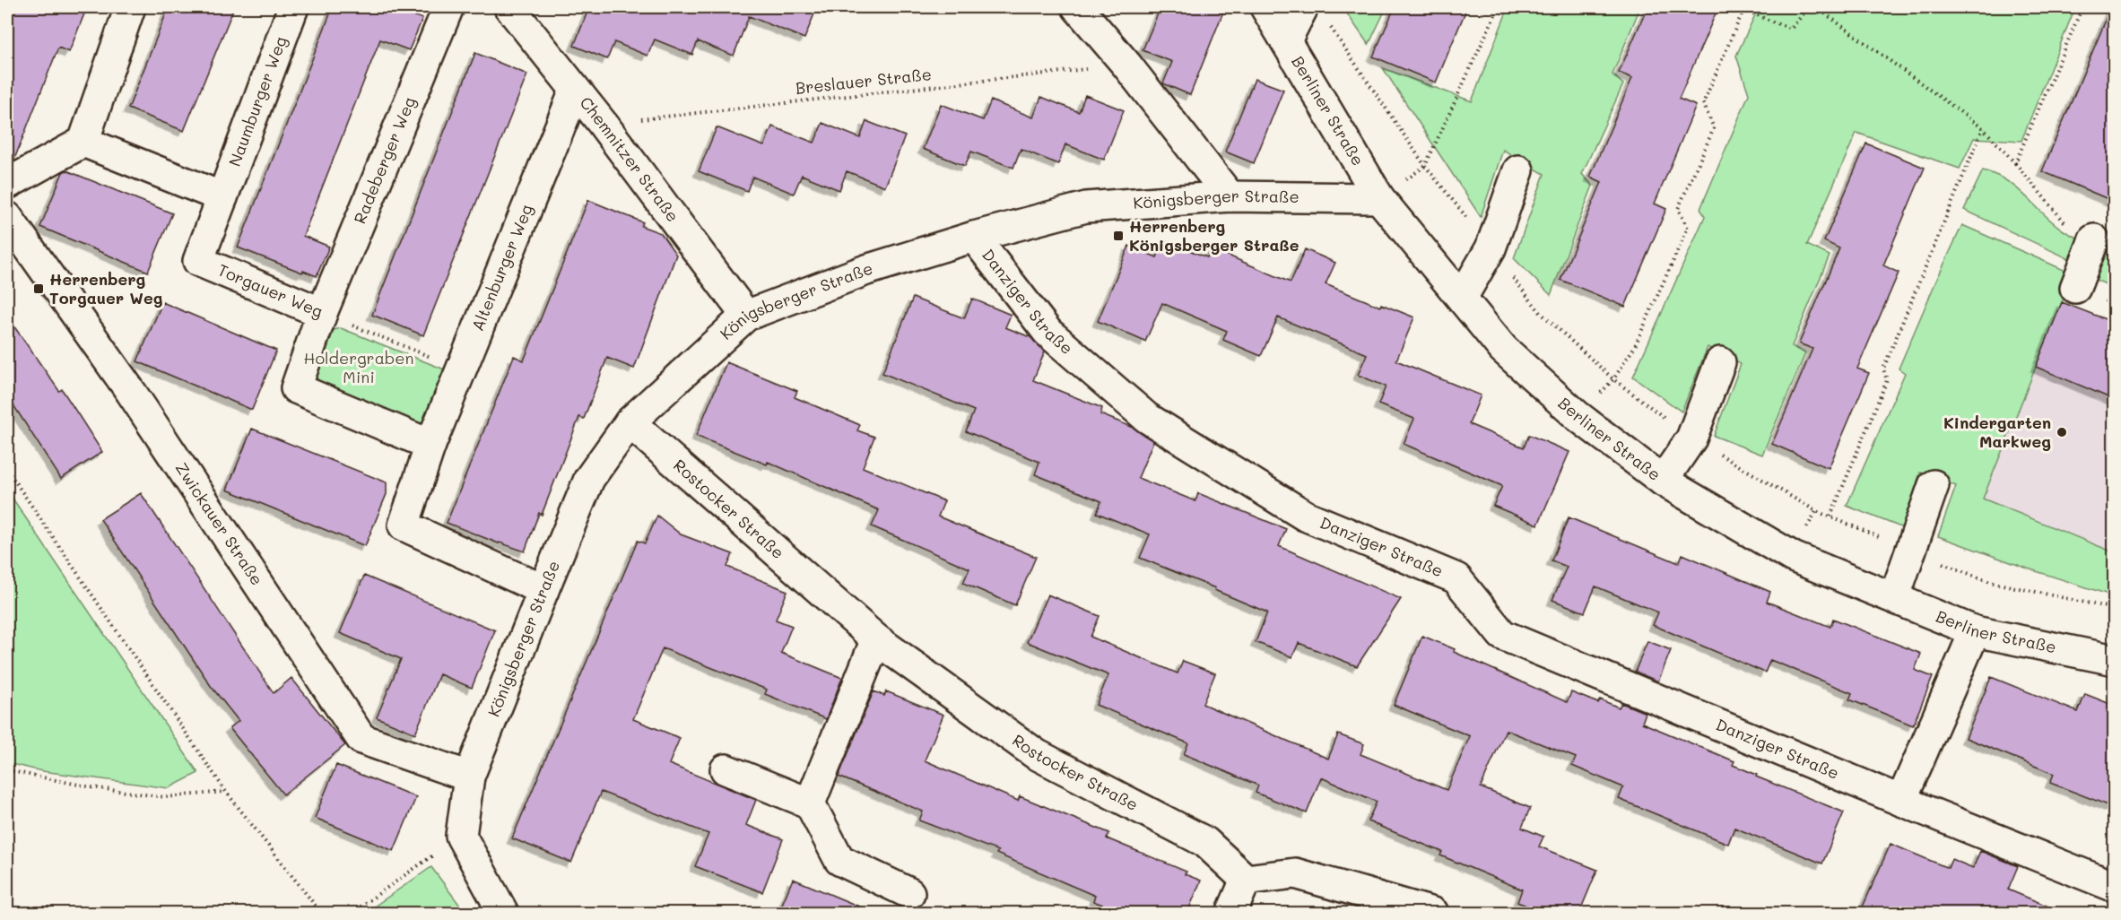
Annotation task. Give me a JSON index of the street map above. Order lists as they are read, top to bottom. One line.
{"streets":{"street":["Naumburger Weg","Berliner Straße","Radeberger Weg","Chemnitzer Straße","Königsberger Straße","Altenburger Weg","Torgauer Weg","Danziger Straße","Rostocker Straße","Zwickauer Straße"],"path":["Breslauer Straße"]},"crossings":[["Breslauer Straße","Chemnitzer Straße"],["Naumburger Weg","Torgauer Weg"],["Berliner Straße","Königsberger Straße"],["Radeberger Weg","Torgauer Weg"],["Chemnitzer Straße","Königsberger Straße"],["Chemnitzer Straße","Altenburger Weg"],["Königsberger Straße","Danziger Straße"],["Königsberger Straße","Rostocker Straße"],["Königsberger Straße","Zwickauer Straße"],["Altenburger Weg","Torgauer Weg"]],"parks":["Holdergraben Mini"],"places":{"transit":["Herrenberg Königsberger Straße","Herrenberg Torgauer Weg"],"other":["Kindergarten Markweg"]}}
